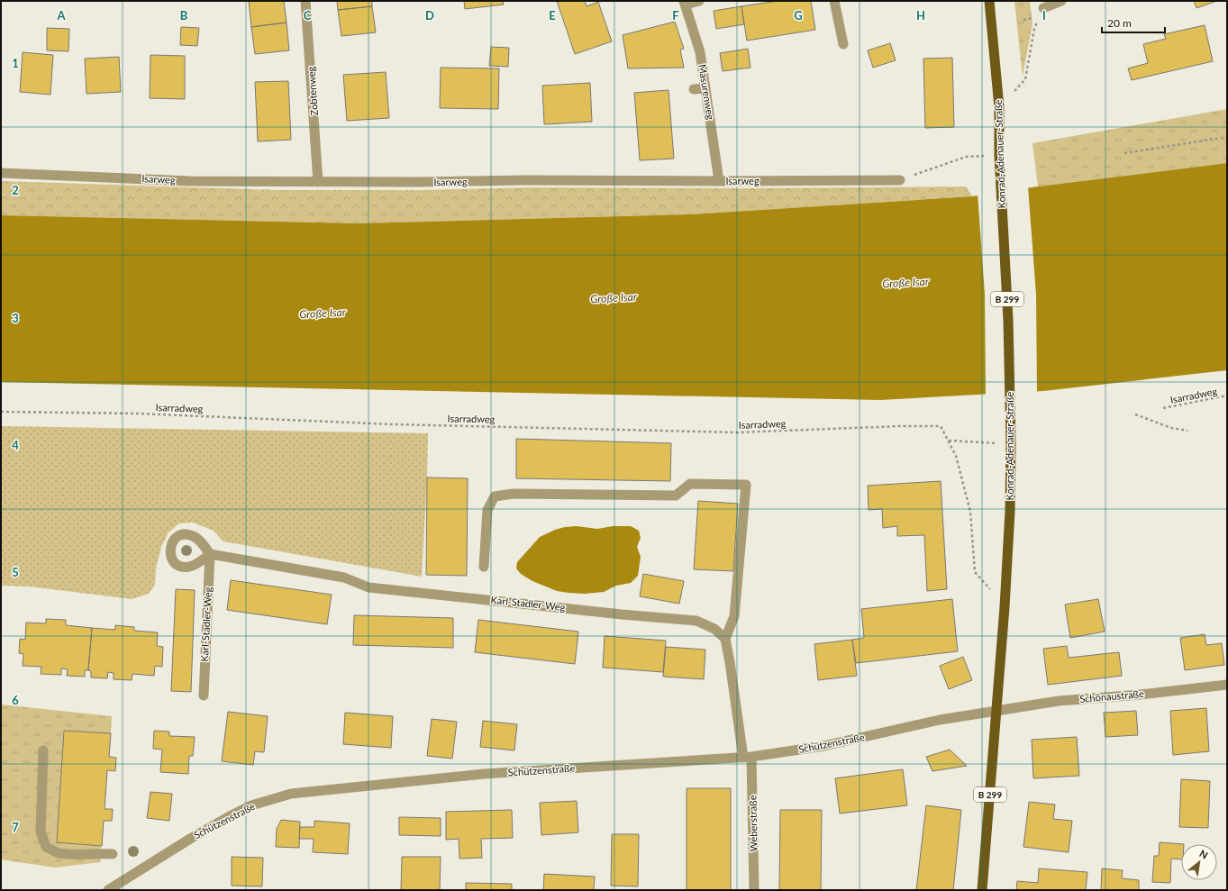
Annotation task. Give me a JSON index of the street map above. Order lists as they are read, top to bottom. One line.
{"streets":{"main road":["Konrad-Adenauer-Straße","B 299"],"street":["Zobtenweg","Masurenweg","Isarweg","Karl-Stadler-Weg","Schönaustraße","Schützenstraße","Weberstraße"],"path":["Isarradweg"]},"crossings":[["Zobtenweg","Isarweg"],["Masurenweg","Isarweg"],["Konrad-Adenauer-Straße","Schönaustraße"],["Konrad-Adenauer-Straße","Schützenstraße"],["Schönaustraße","Schützenstraße"],["Schützenstraße","Weberstraße"]],"water":["Große Isar"],"scale_bar":"20 m","north":"top right","grid":{"columns":["A","B","C","D","E","F","G","H","I"],"rows":["1","2","3","4","5","6","7"]}}
